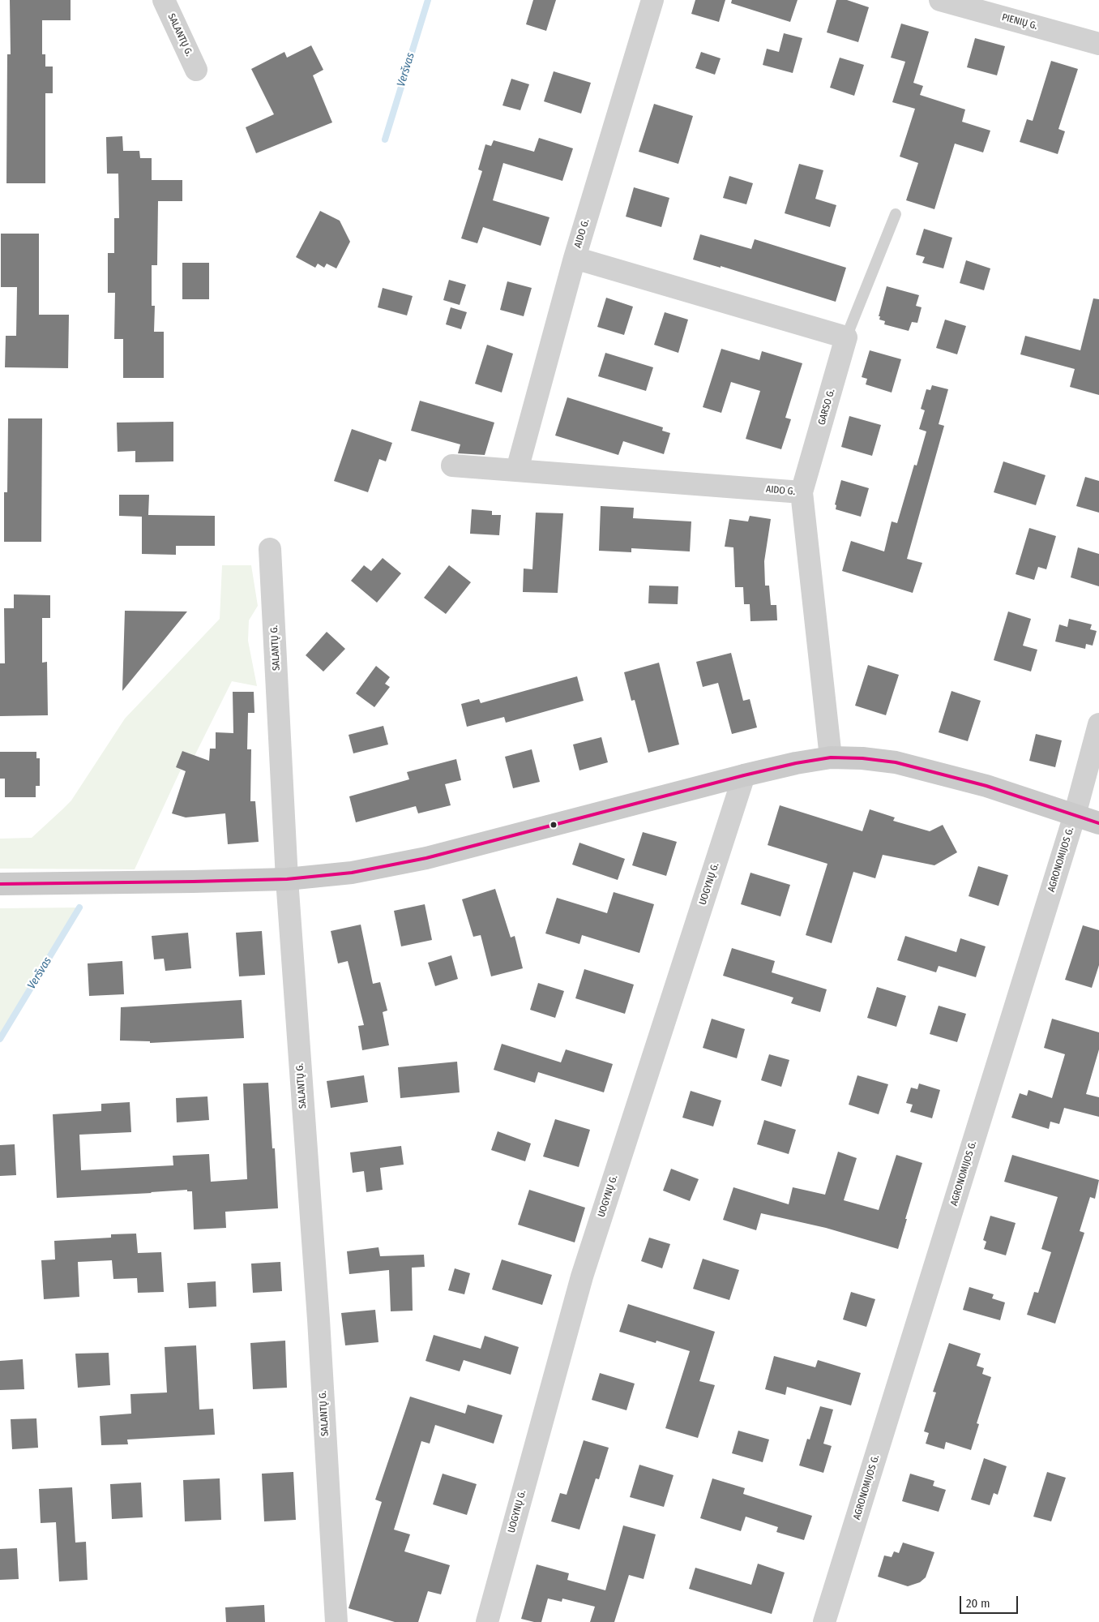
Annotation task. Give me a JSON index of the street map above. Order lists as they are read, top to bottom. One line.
{"streets":{"street":["PIENIŲ G.","SALANTŲ G.","AIDO G.","GARSO G.","AGRONOMIJOS G.","UOGYNŲ G."]},"crossings":[["AIDO G.","GARSO G."]],"water":["Veršvas"],"scale_bar":"20 m"}
